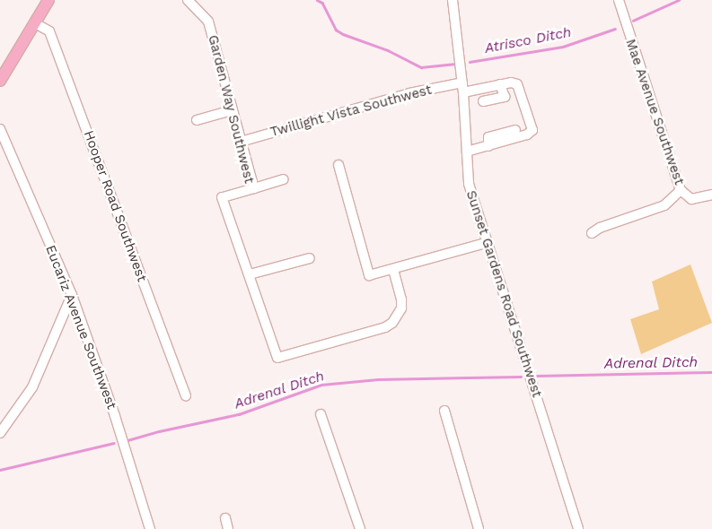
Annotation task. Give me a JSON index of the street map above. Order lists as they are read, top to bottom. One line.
{"streets":{"street":["Garden Way Southwest","Twillight Vista Southwest","Mae Avenue Southwest","Hooper Road Southwest","Sunset Gardens Road Southwest","Eucariz Avenue Southwest"]},"crossings":[["Garden Way Southwest","Twillight Vista Southwest"],["Twillight Vista Southwest","Sunset Gardens Road Southwest"]],"water":["Atrisco Ditch","Adrenal Ditch"]}
